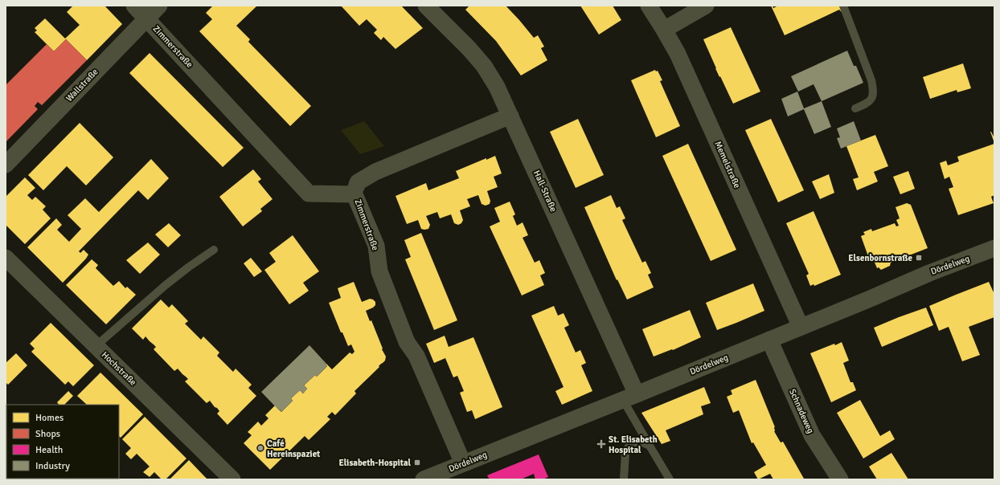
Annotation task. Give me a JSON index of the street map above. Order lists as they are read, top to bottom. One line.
{"streets":{"street":["Zimmerstraße","Wallstraße","Memelstraße","Hall-Straße","Dördelweg","Hochstraße","Schnadeweg"]},"crossings":[["Zimmerstraße","Wallstraße"],["Zimmerstraße","Hall-Straße"],["Zimmerstraße","Dördelweg"],["Memelstraße","Dördelweg"],["Hall-Straße","Dördelweg"],["Dördelweg","Schnadeweg"]],"places":{"transit":["Elsenbornstraße","Elisabeth-Hospital"],"health":["St. Elisabeth Hospital"],"other":["Café Hereinspaziet"]},"legend":["Homes","Shops","Health","Industry"]}
